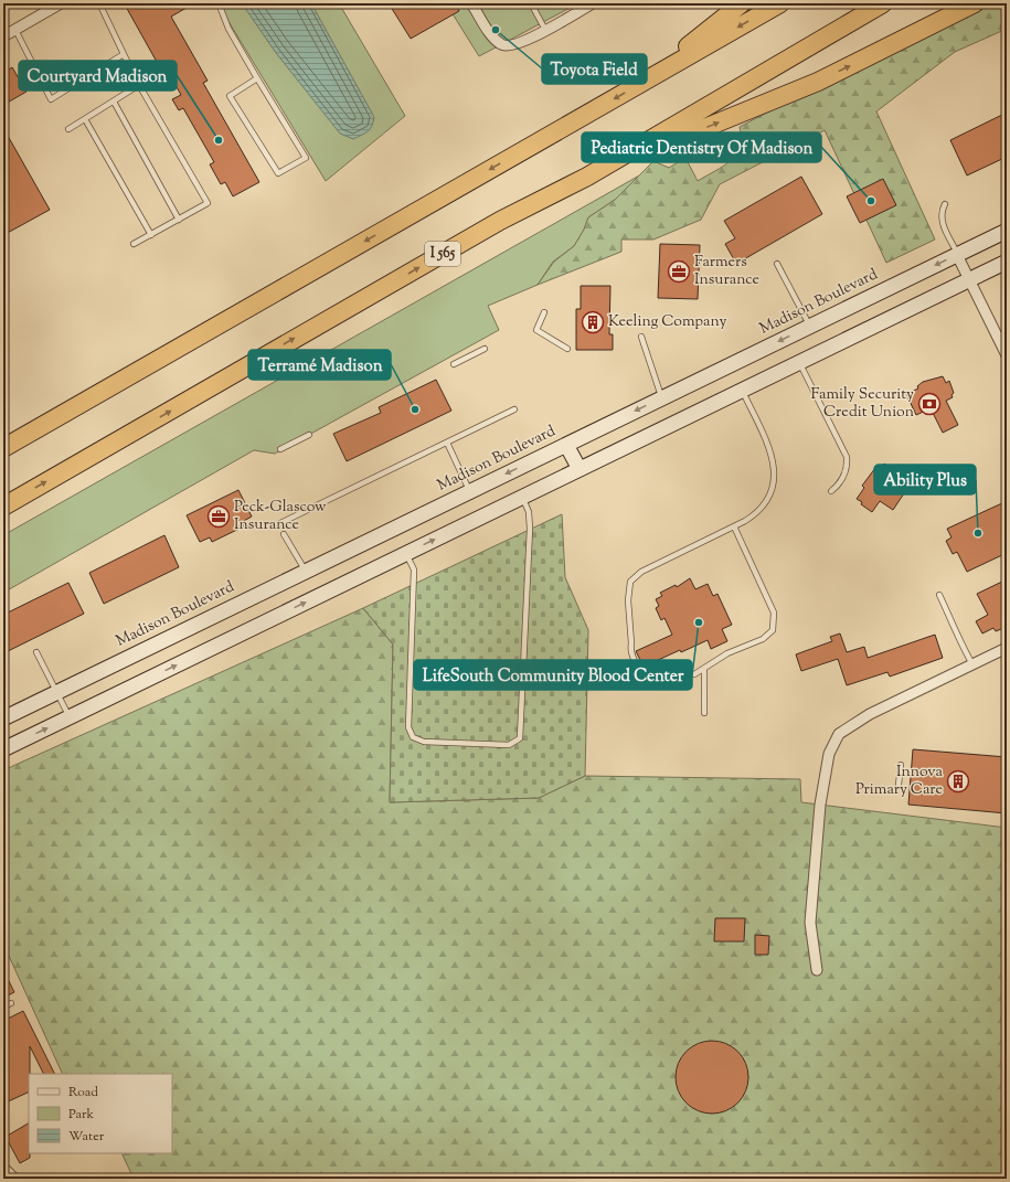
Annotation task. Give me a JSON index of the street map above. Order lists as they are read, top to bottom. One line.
{"streets":{"highway":["I 565"],"main road":["Madison Boulevard"]},"places":{"other":["Toyota Field","Courtyard Madison","Pediatric Dentistry Of Madison","Terramé Madison","Ability Plus","LifeSouth Community Blood Center"],"office":["Farmers Insurance","Peck-Glascow Insurance"],"building":["Keeling Company","Innova Primary Care"],"bank":["Family Security Credit Union"]},"legend":["Road","Park","Water"]}
